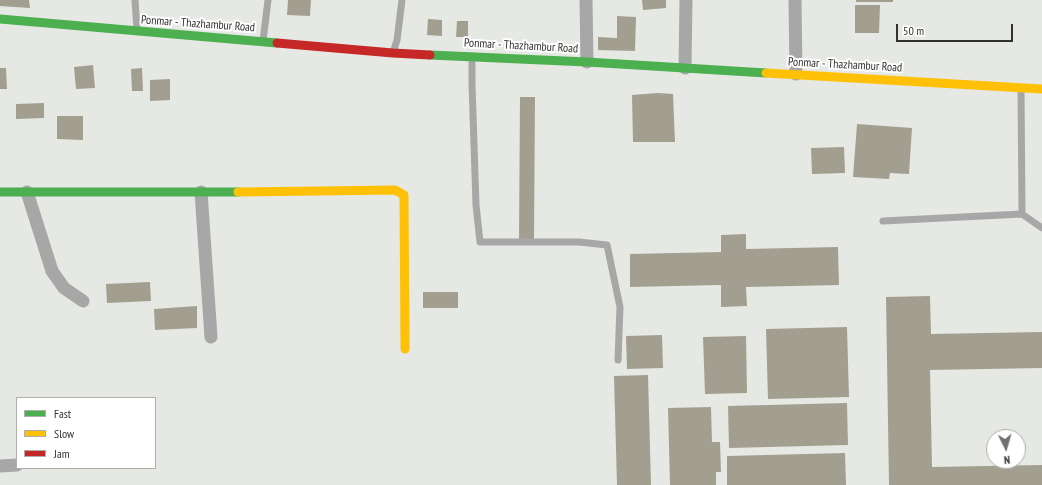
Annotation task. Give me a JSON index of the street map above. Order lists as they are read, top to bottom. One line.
{"streets":{"street":["Ponmar - Thazhambur Road"]},"legend":["Fast","Slow","Jam"],"scale_bar":"50 m","north":"bottom"}
